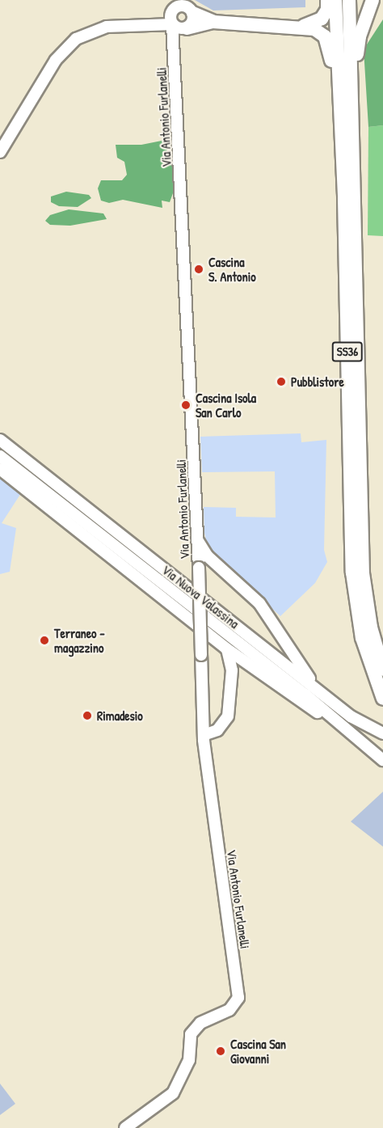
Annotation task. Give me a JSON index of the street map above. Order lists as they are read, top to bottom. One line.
{"streets":{"highway":["SS36"],"main road":["Via Antonio Furlanelli","Via Nuova Valassina"]},"places":["Cascina S. Antonio","Pubblistore","Cascina Isola San Carlo","Terraneo - magazzino","Rimadesio","Cascina San Giovanni"]}
